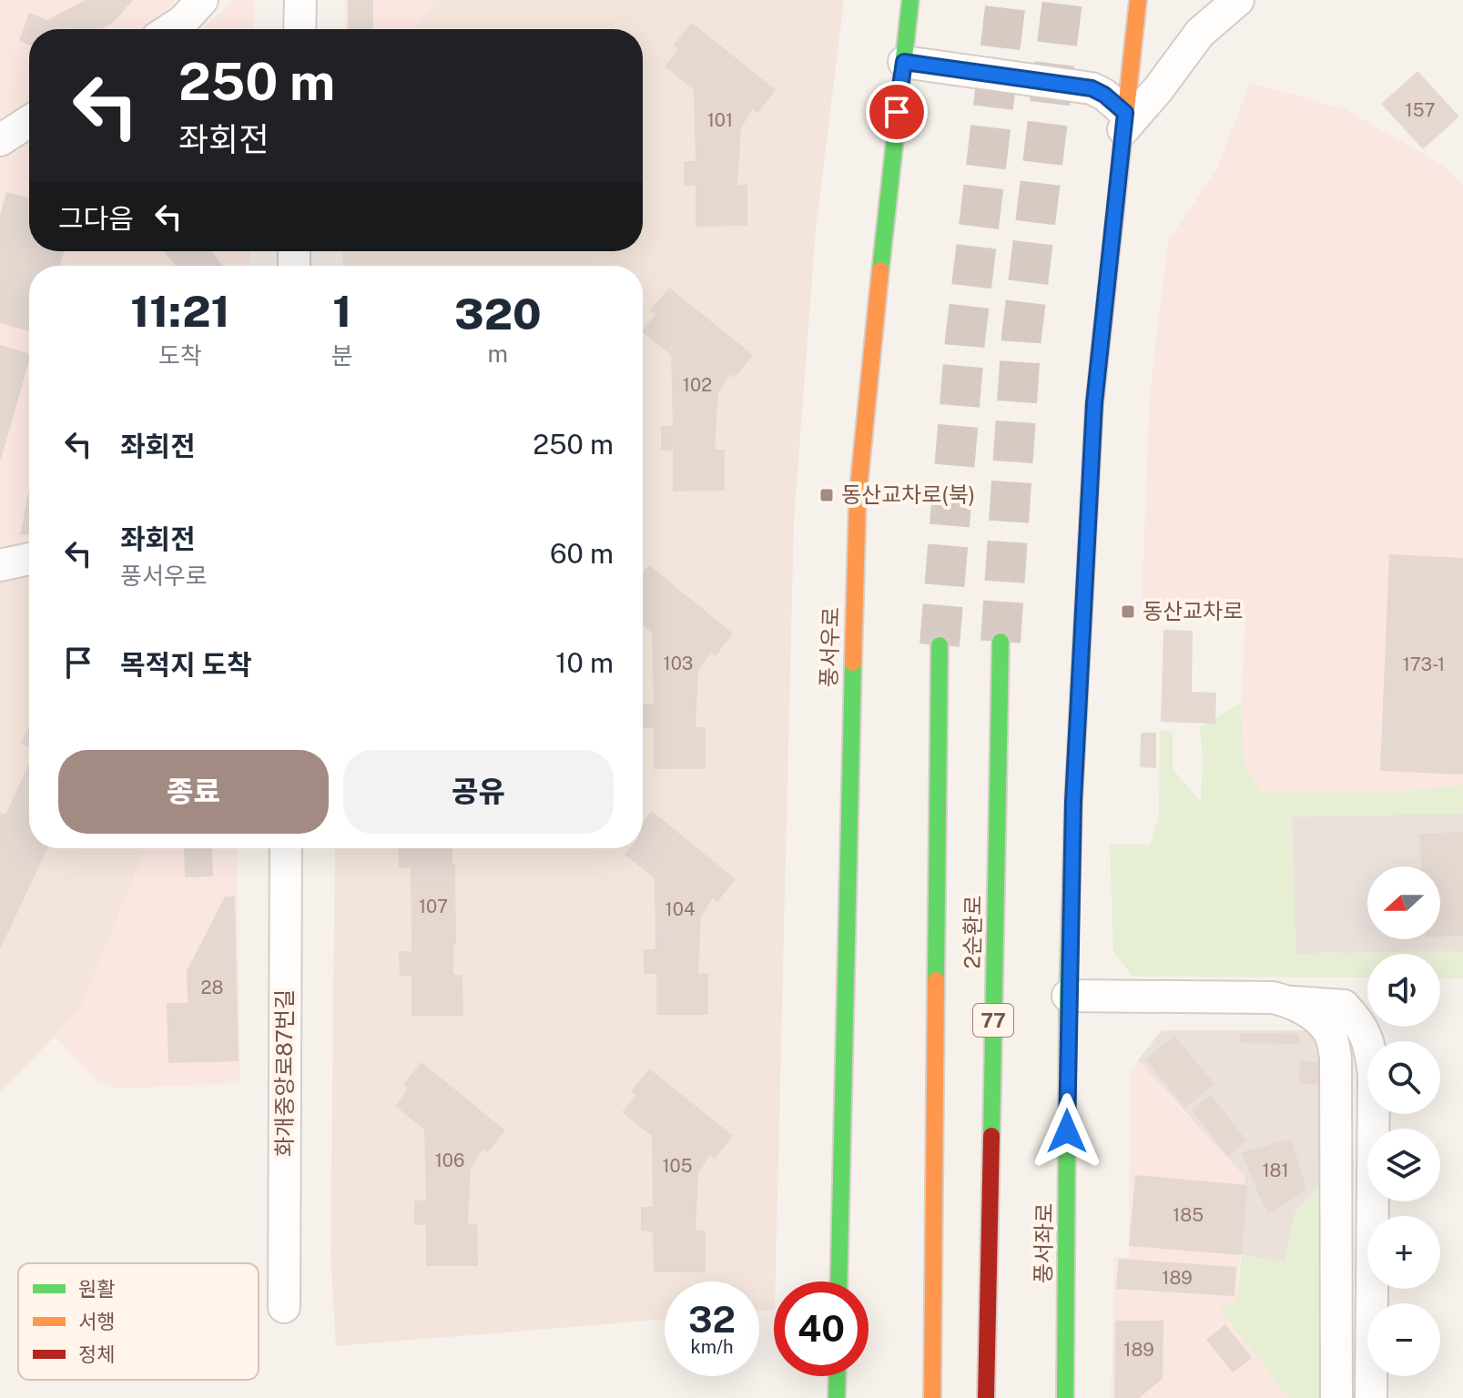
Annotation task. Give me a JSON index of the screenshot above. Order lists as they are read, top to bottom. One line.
{"streets":{"main road":["풍서우로","2순환로","77","풍서좌로"],"street":["화개중앙로87번길"]},"places":{"transit":["동산교차로(북)","동산교차로"]},"house_numbers":["157","101","102","103","173-1","107","104","28","106","105","181","185","189","189"],"legend":["원활","서행","정체"],"north":"left","page":{"turn":["250 m","좌회전"],"then":"그다음","eta":["11:21","도착","1","분","320","m"],"list":[{"name":"좌회전","value":"250 m"},{"name":"좌회전","note":"풍서우로","value":"60 m"},{"name":"목적지 도착","value":"10 m"}],"buttons":["종료","공유"],"map_buttons":["+","−"],"speed":"32 km/h","limit":"40"}}
